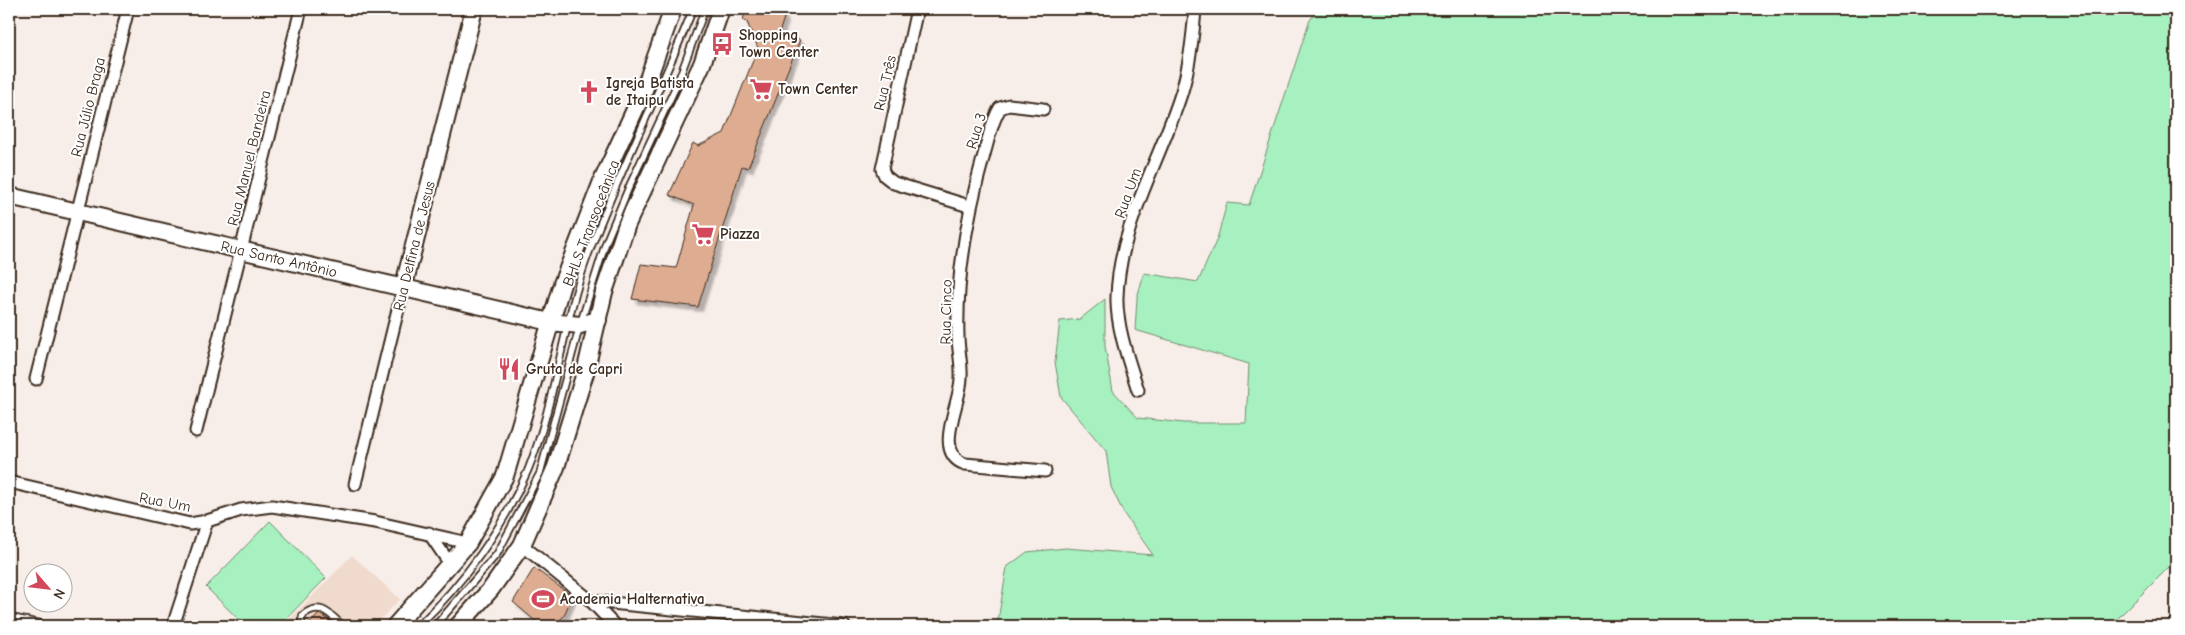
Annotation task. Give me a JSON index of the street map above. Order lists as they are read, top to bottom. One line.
{"streets":{"main road":["Rua Delfina de Jesus","Rua Santo Antônio"],"street":["Rua Três","Rua Júlio Braga","Rua 3","Rua Manuel Bandeira","Rua Um","Rua Cinco"],"lane":["BHLS Transoceânica"]},"crossings":[["Rua Três","Rua 3"],["Rua Três","Rua Cinco"],["Rua Júlio Braga","Rua Santo Antônio"],["Rua 3","Rua Cinco"],["Rua Manuel Bandeira","Rua Santo Antônio"],["BHLS Transoceânica","Rua Santo Antônio"],["Rua Delfina de Jesus","Rua Santo Antônio"]],"places":{"bus stop":["Shopping Town Center"],"supermarket":["Town Center","Piazza"],"church":["Igreja Batista de Itaipu"],"restaurant":["Gruta de Capri"],"sports":["Academia Halternativa"]},"north":"bottom right"}
